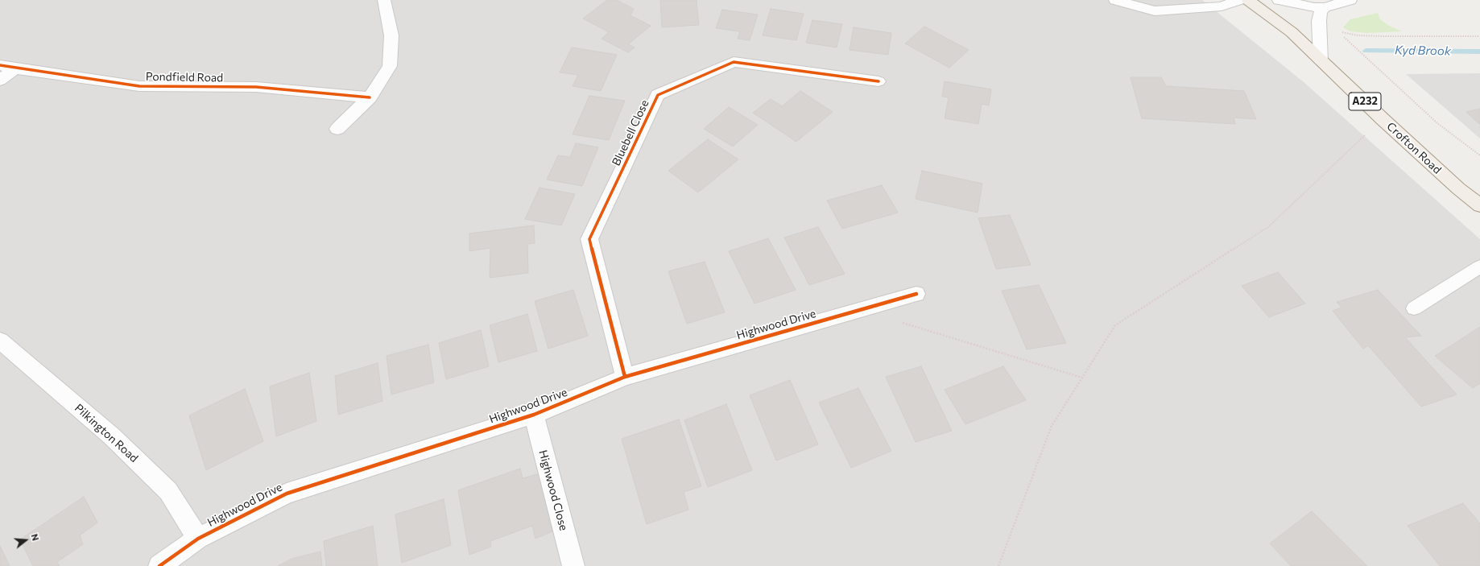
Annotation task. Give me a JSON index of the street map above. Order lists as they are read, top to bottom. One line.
{"streets":{"main road":["A232","Crofton Road"],"street":["Pondfield Road","Bluebell Close","Highwood Drive","Pilkington Road","Highwood Close"]},"crossings":[["Bluebell Close","Highwood Drive"],["Highwood Drive","Pilkington Road"],["Highwood Drive","Highwood Close"]],"water":["Kyd Brook"],"north":"right"}
